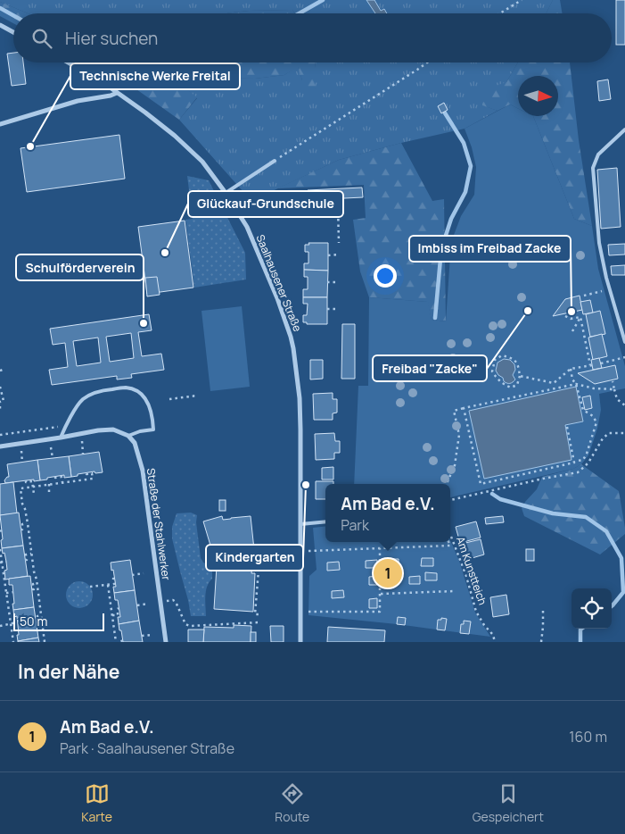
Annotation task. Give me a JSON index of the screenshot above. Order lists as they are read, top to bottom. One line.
{"streets":{"street":["Saalhausener Straße","Straße der Stahlwerker"],"path":["Am Kunstteich"]},"places":["Technische Werke Freital","Glückauf-Grundschule","Freibad \"Zacke\"","Imbiss im Freibad Zacke","Schulförderverein","Kindergarten"],"scale_bar":"50 m","north":"right","page":{"search":"Hier suchen","popup":["Am Bad e.V.","Park"],"pins":"1","scale":"50 m","heading":"In der Nähe","list":[{"mark":"1","name":"Am Bad e.V.","note":"Park · Saalhausener Straße","value":"160 m"}],"nav":["Karte","Route","Gespeichert"]}}
